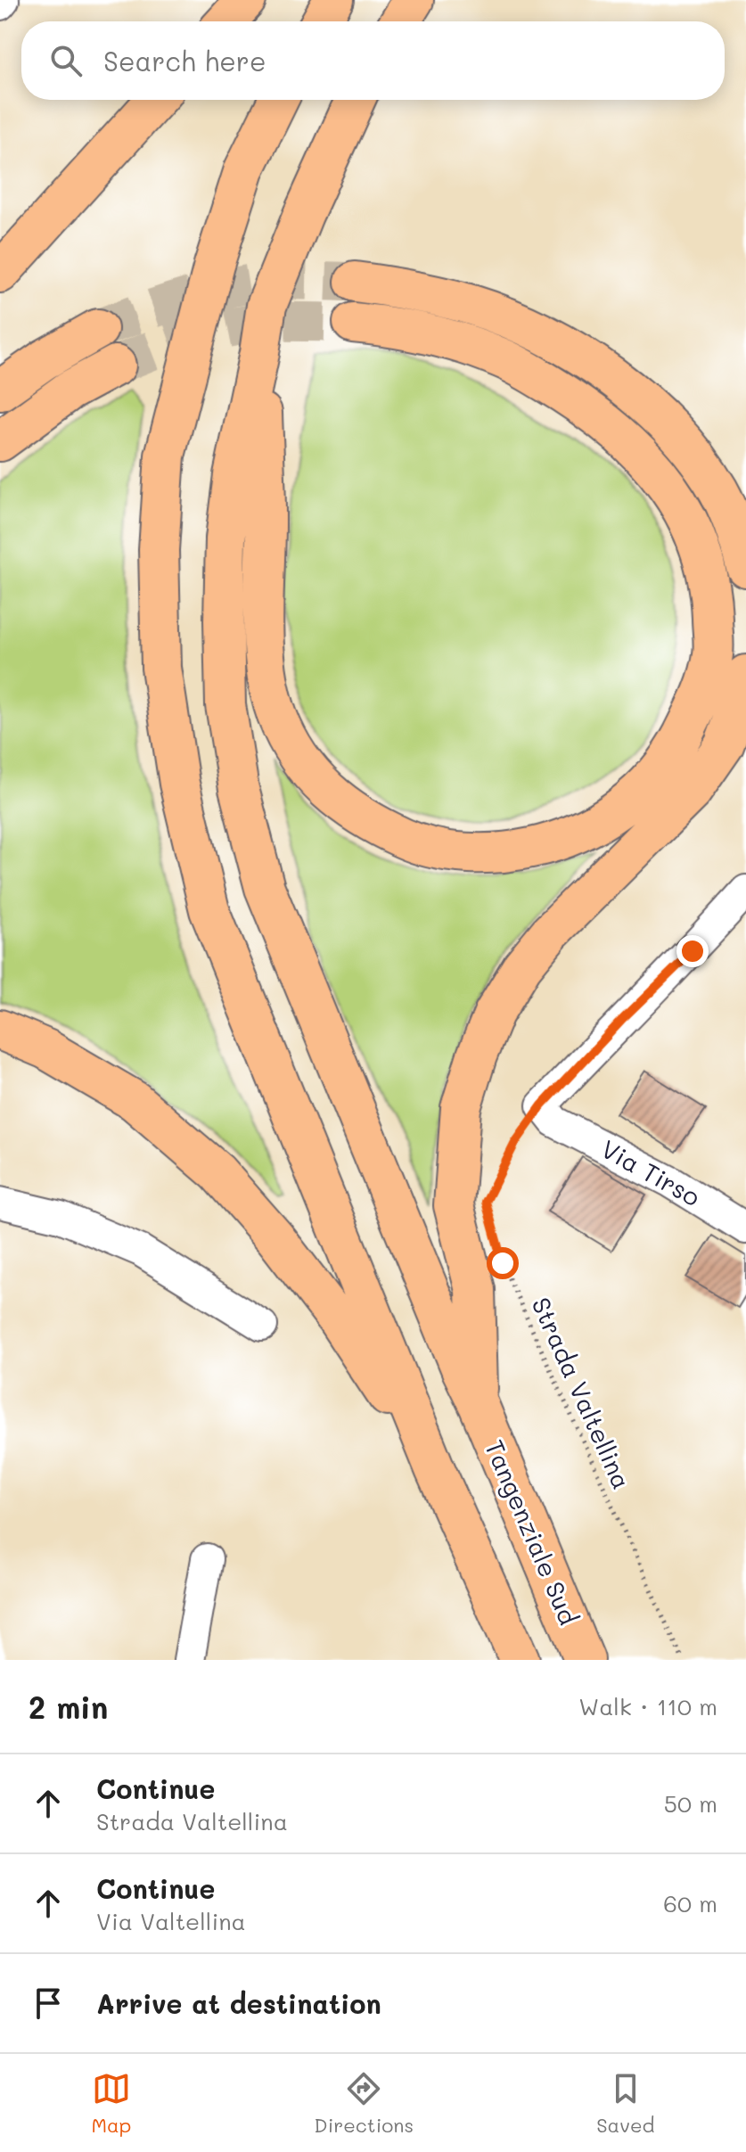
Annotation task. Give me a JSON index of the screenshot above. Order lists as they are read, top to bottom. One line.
{"streets":{"highway":["Tangenziale Sud"],"street":["Via Tirso"],"path":["Strada Valtellina"]},"page":{"search":"Search here","heading":["2 min","Walk · 110 m"],"list":[["Continue","Strada Valtellina","50 m"],["Continue","Via Valtellina","60 m"],"Arrive at destination"],"nav":["Map","Directions","Saved"]}}
